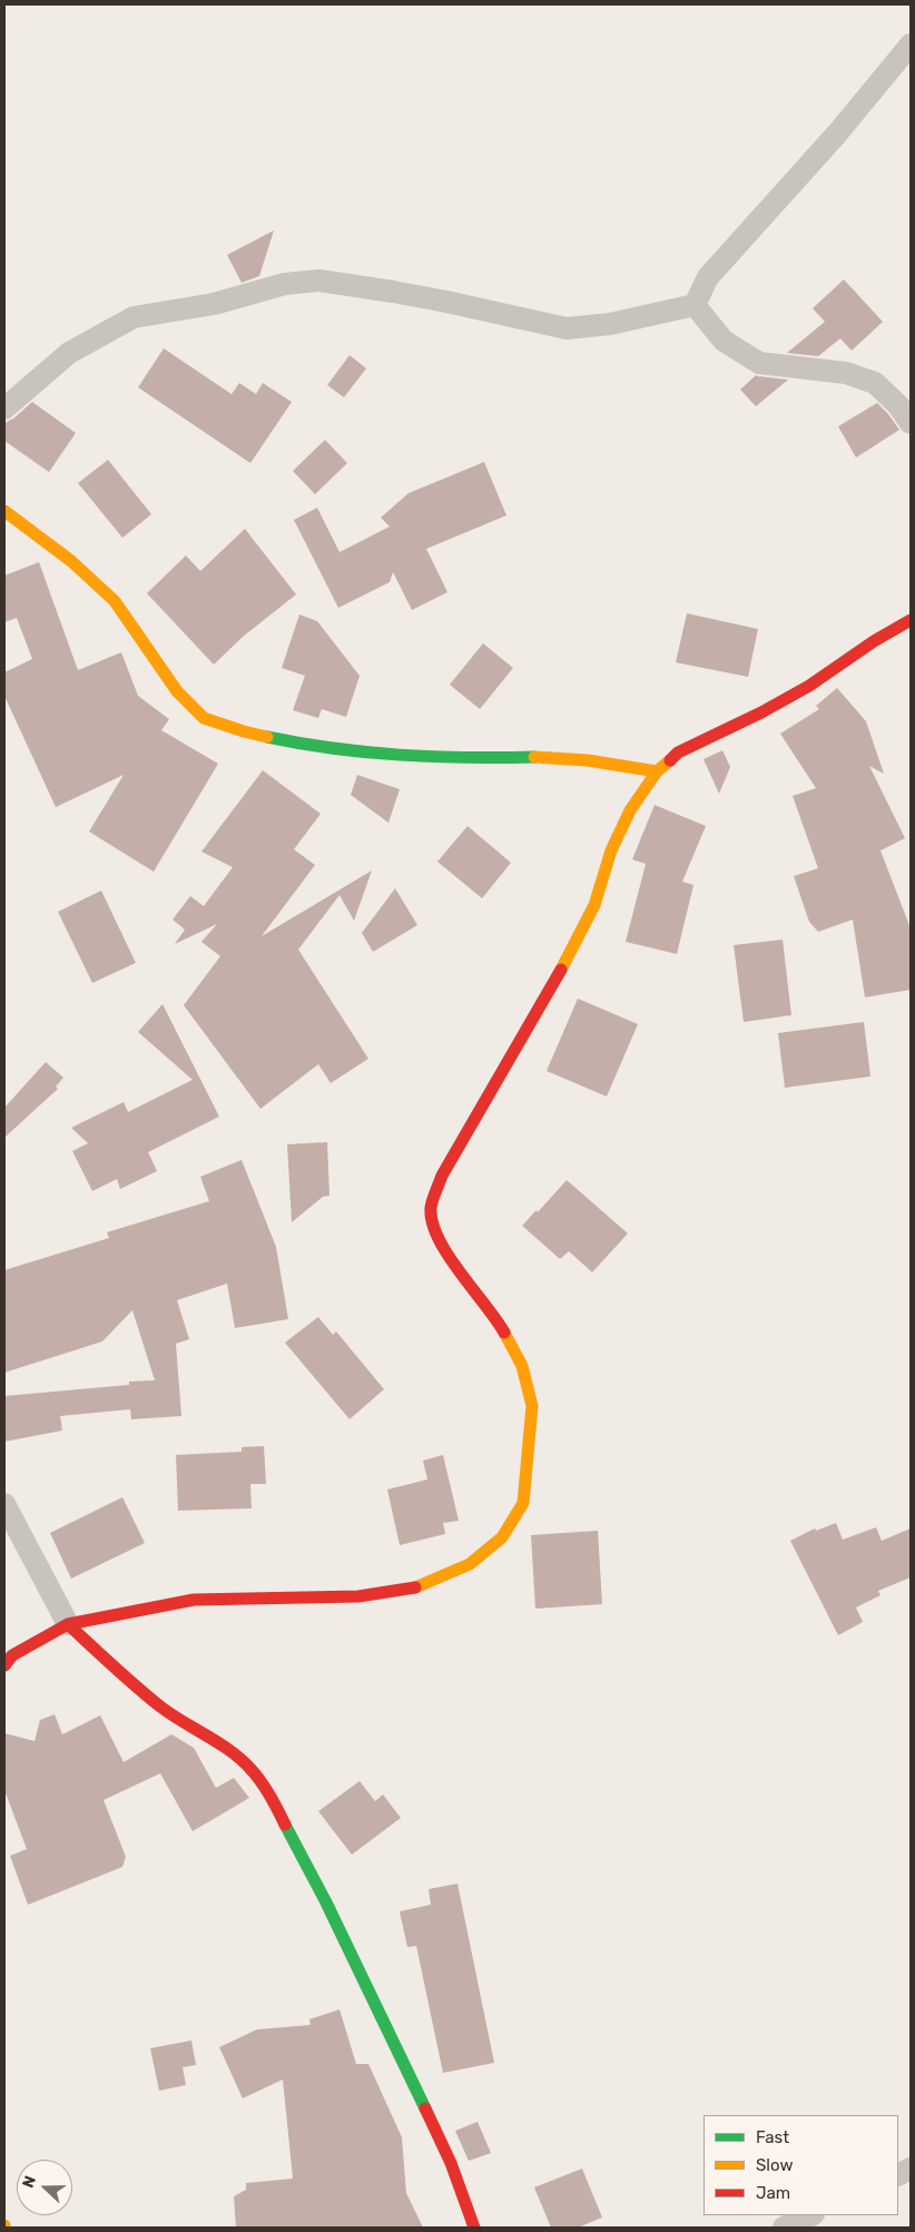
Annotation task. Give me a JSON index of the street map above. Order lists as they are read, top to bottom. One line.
{"legend":["Fast","Slow","Jam"],"north":"left"}
